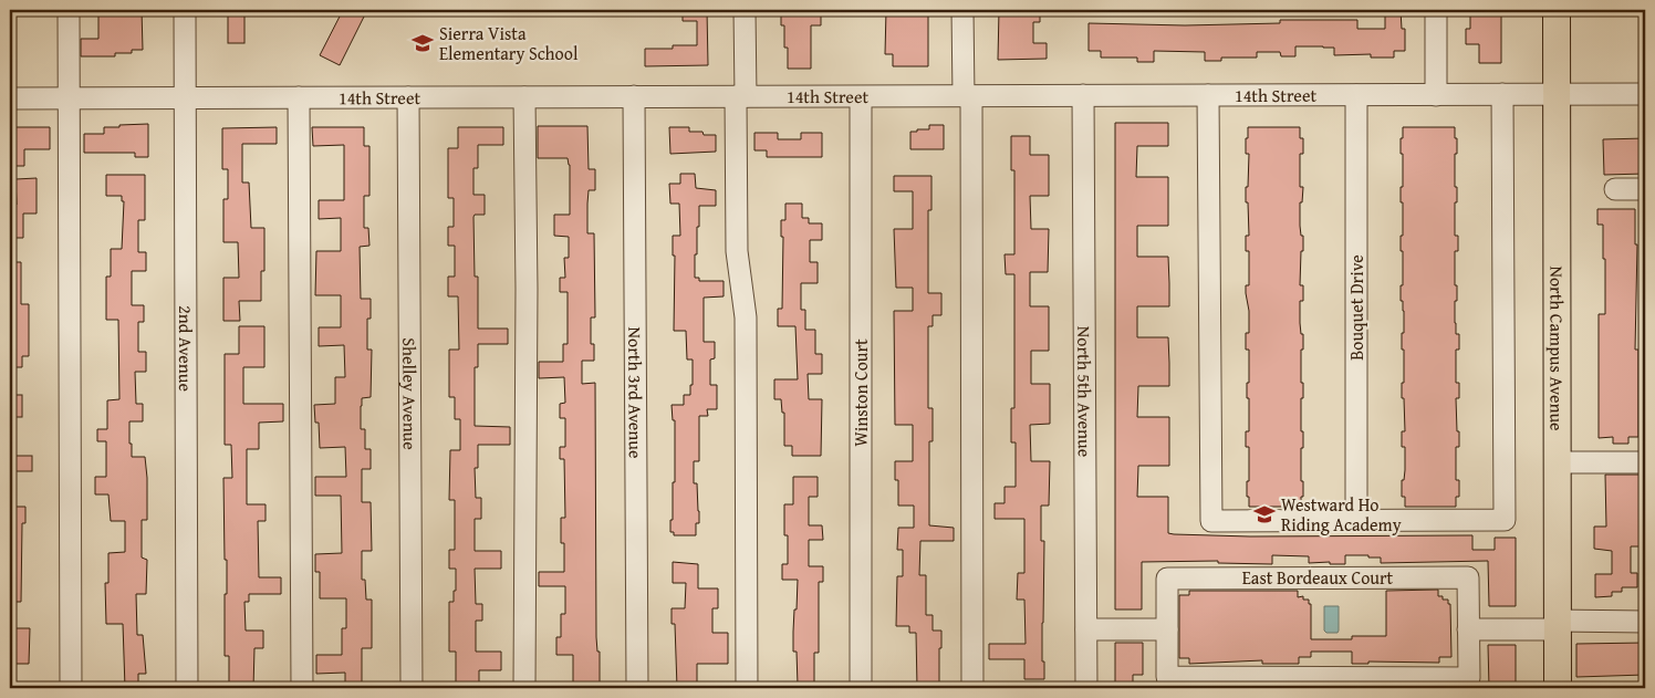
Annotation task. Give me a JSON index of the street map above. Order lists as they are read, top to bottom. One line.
{"streets":{"main road":["North Campus Avenue"],"street":["14th Street","Bouquet Drive","2nd Avenue","North 5th Avenue","Shelley Avenue","North 3rd Avenue","Winston Court","East Bordeaux Court"]},"crossings":[["14th Street","Bouquet Drive"],["14th Street","2nd Avenue"],["14th Street","North Campus Avenue"],["14th Street","North 5th Avenue"],["14th Street","Shelley Avenue"],["14th Street","North 3rd Avenue"],["14th Street","Winston Court"]],"places":{"school or university":["Sierra Vista Elementary School","Westward Ho Riding Academy"]}}
